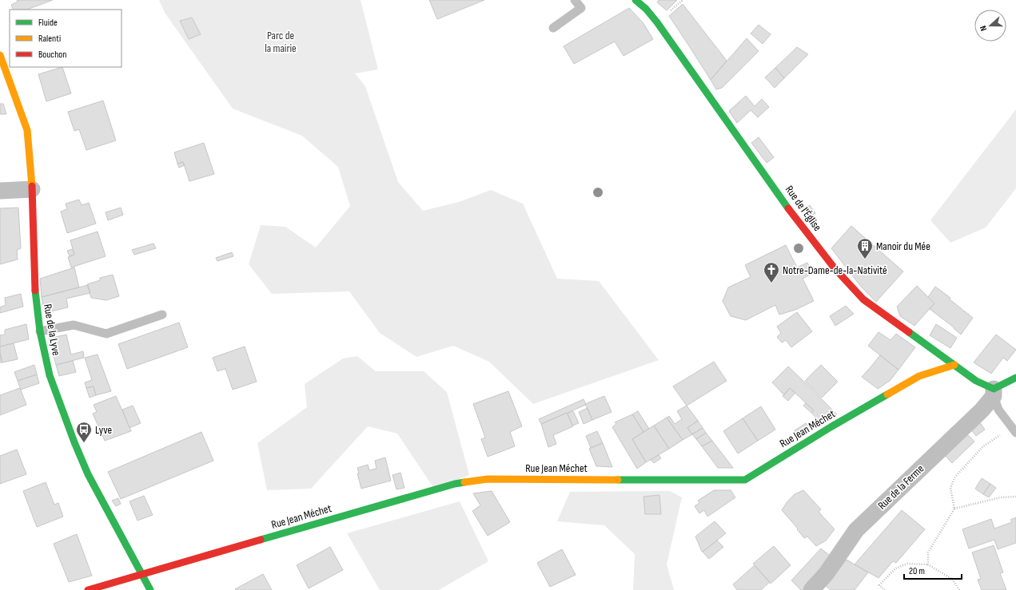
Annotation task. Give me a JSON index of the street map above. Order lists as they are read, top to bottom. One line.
{"streets":{"street":["Rue de l'Église","Rue de la Lyve","Rue Jean Méchet","Rue de la Ferme"]},"crossings":[["Rue de l'Église","Rue Jean Méchet"],["Rue de l'Église","Rue de la Ferme"],["Rue de la Lyve","Rue Jean Méchet"]],"parks":["Parc de la mairie"],"places":{"building":["Manoir du Mée"],"church":["Notre-Dame-de-la-Nativité"],"bus stop":["Lyve"]},"legend":["Fluide","Ralenti","Bouchon"],"scale_bar":"20 m","north":"left"}
